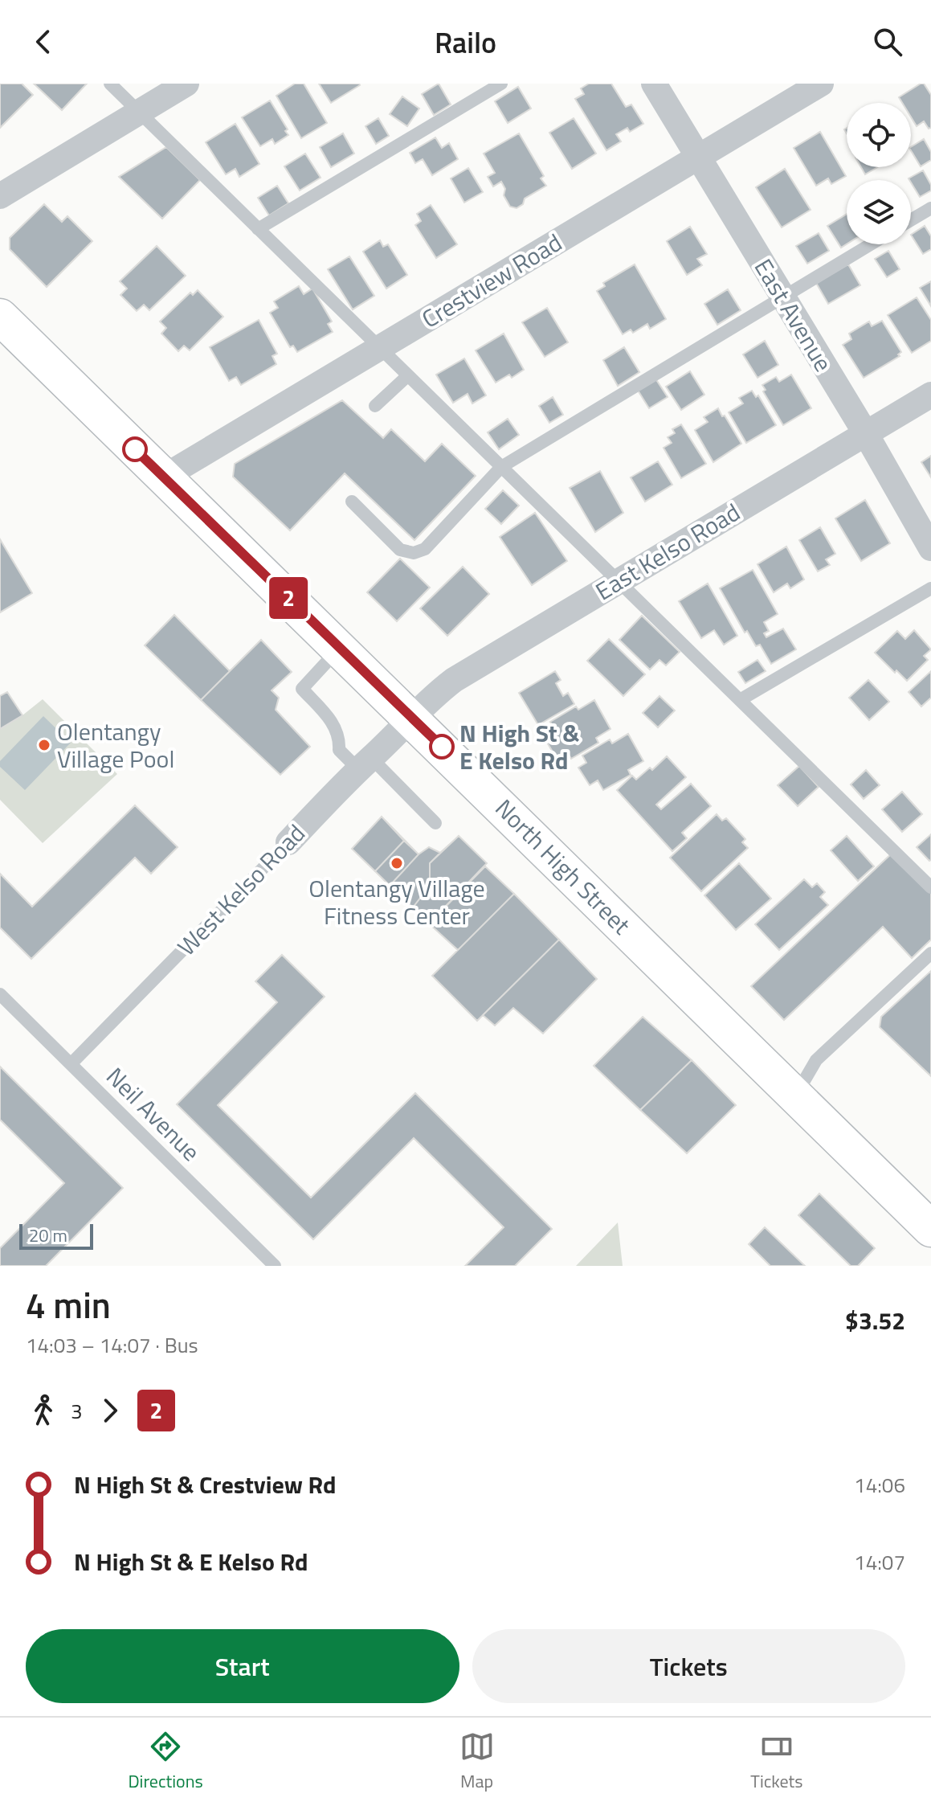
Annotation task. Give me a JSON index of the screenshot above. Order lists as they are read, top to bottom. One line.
{"streets":{"main road":["North High Street"],"street":["Crestview Road","East Avenue","East Kelso Road","West Kelso Road"],"lane":["Neil Avenue"]},"crossings":[["Crestview Road","East Avenue"],["Crestview Road","North High Street"],["East Avenue","East Kelso Road"],["East Kelso Road","North High Street"],["East Kelso Road","West Kelso Road"],["North High Street","West Kelso Road"],["West Kelso Road","Neil Avenue"]],"places":["Olentangy Village Pool","N High St & E Kelso Rd","Olentangy Village Fitness Center"],"lines":["bus line 2"],"scale_bar":"20 m","page":{"header":"Railo","on_map":"2","scale":"20 m","heading":["4 min","14:03 – 14:07 · Bus","$3.52"],"legs":["3","2"],"list":[{"name":"N High St & Crestview Rd","value":"14:06"},{"name":"N High St & E Kelso Rd","value":"14:07"}],"buttons":["Start","Tickets"],"tabs":["Directions","Map","Tickets"]}}
